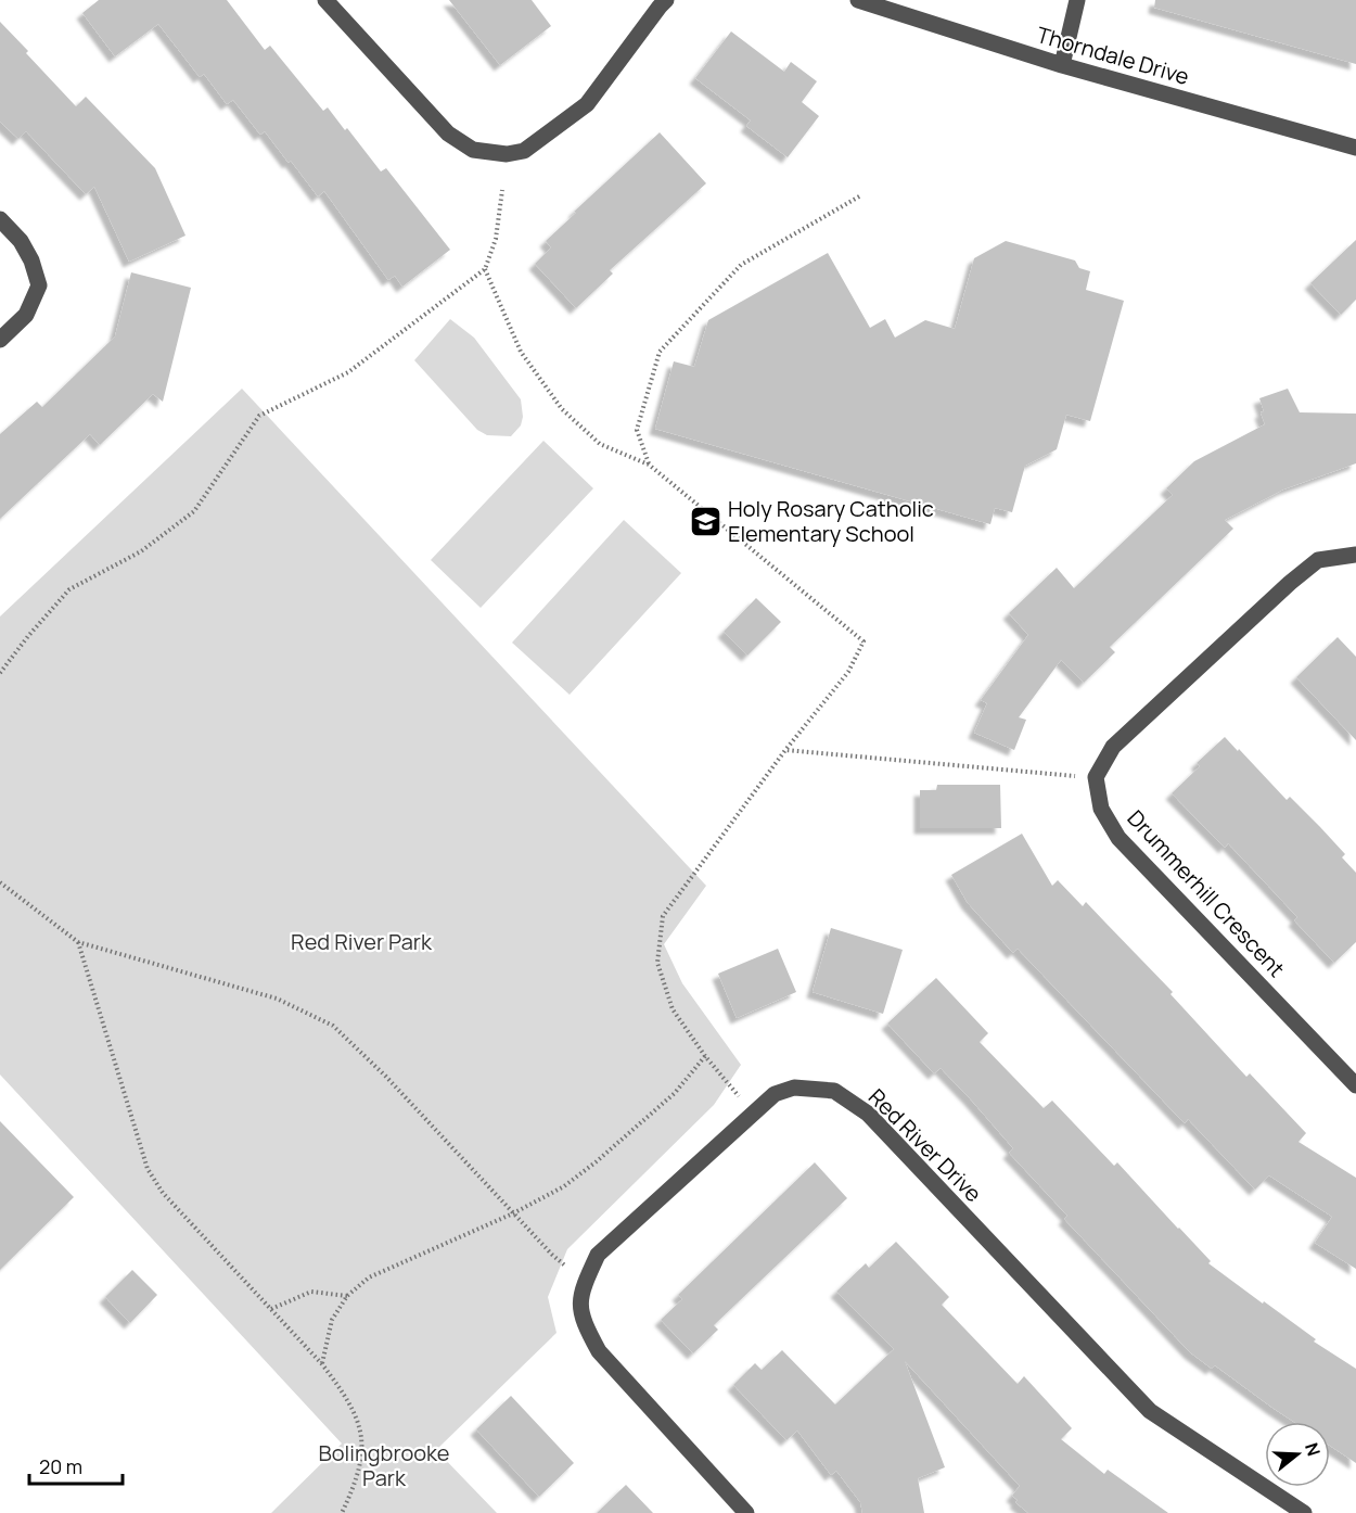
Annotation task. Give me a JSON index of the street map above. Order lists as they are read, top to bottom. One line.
{"streets":{"street":["Thorndale Drive","Drummerhill Crescent","Red River Drive"]},"parks":["Red River Park","Bolingbrooke Park"],"places":{"school or university":["Holy Rosary Catholic Elementary School"]},"scale_bar":"20 m","north":"right"}
